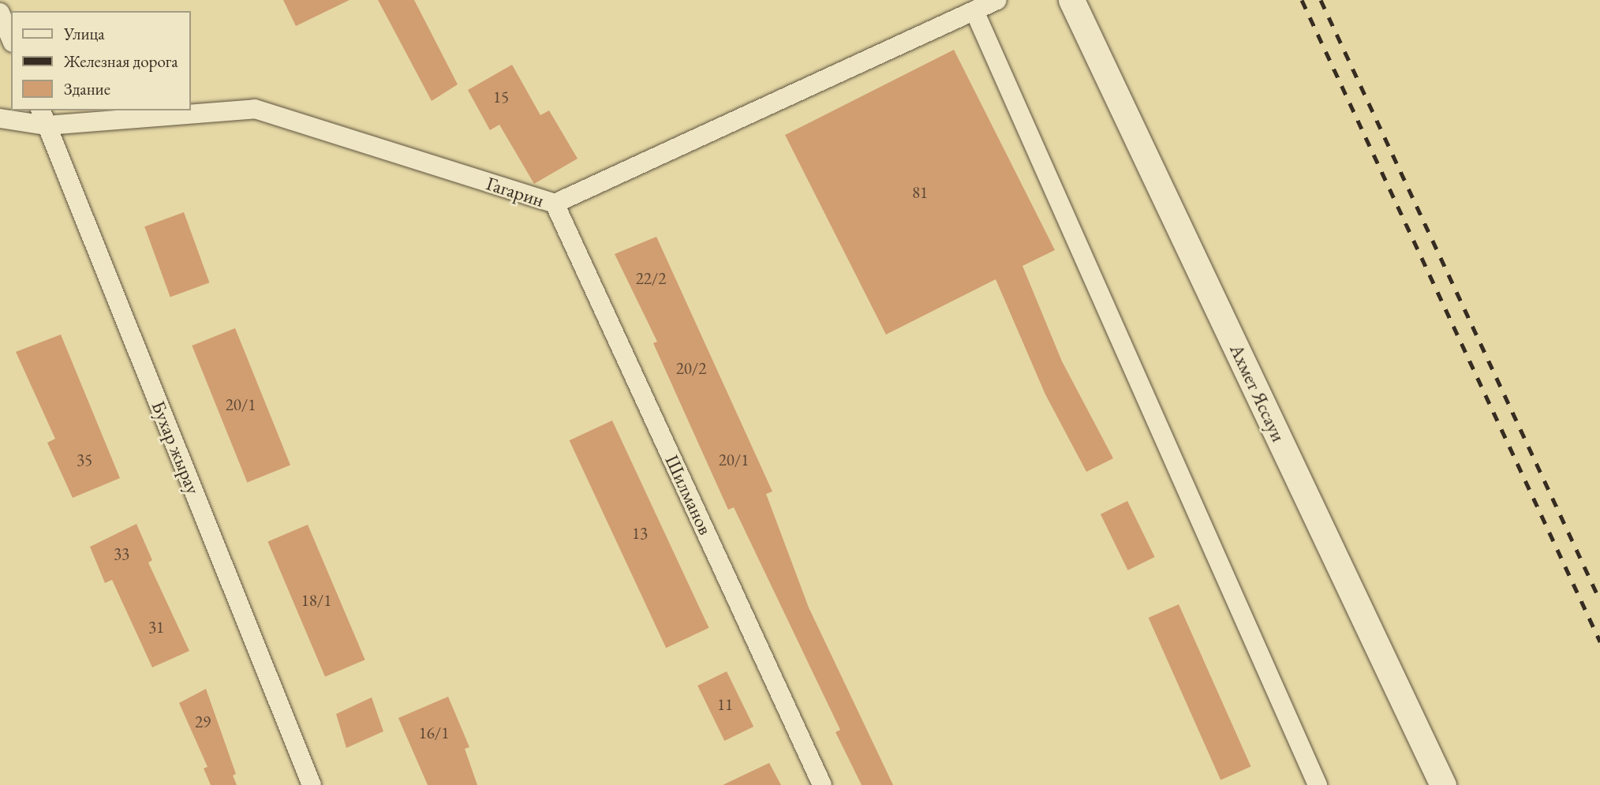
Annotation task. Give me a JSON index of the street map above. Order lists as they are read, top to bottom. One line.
{"streets":{"main road":["Ахмет Яссауи"],"street":["Гагарин","Бухар жырау","Шилманов"]},"crossings":[["Гагарин","Бухар жырау"],["Гагарин","Шилманов"]],"house_numbers":["15","81","22/2","20/2","20/1","35","20/1","13","33","18/1","31","11","29","16/1"],"legend":["Улица","Железная дорога","Здание"]}
